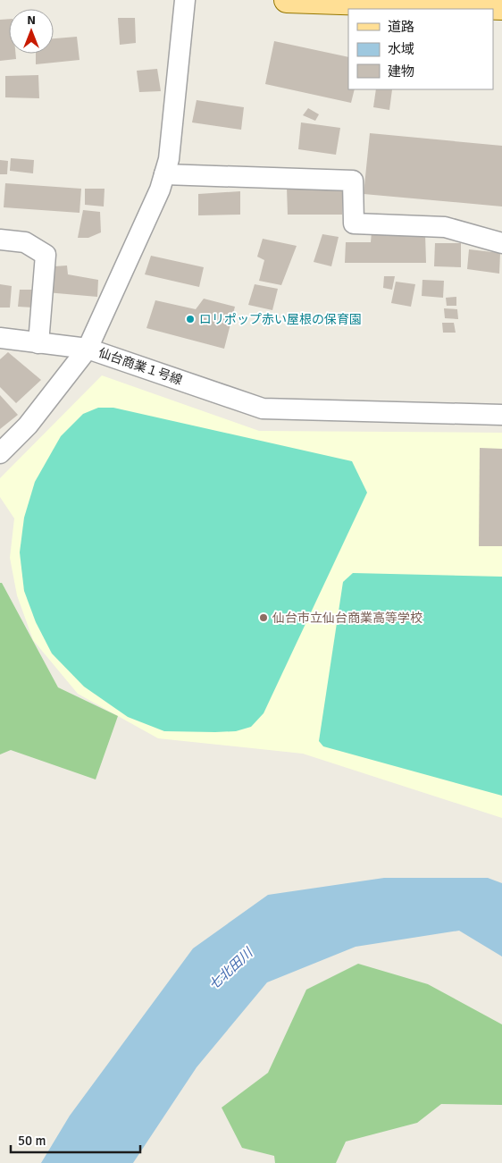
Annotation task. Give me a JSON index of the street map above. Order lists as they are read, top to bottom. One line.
{"streets":{"street":["仙台商業１号線"]},"water":["七北田川"],"places":["ロリポップ赤い屋根の保育園","仙台市立仙台商業高等学校"],"legend":["道路","水域","建物"],"scale_bar":"50 m","north":"top"}
